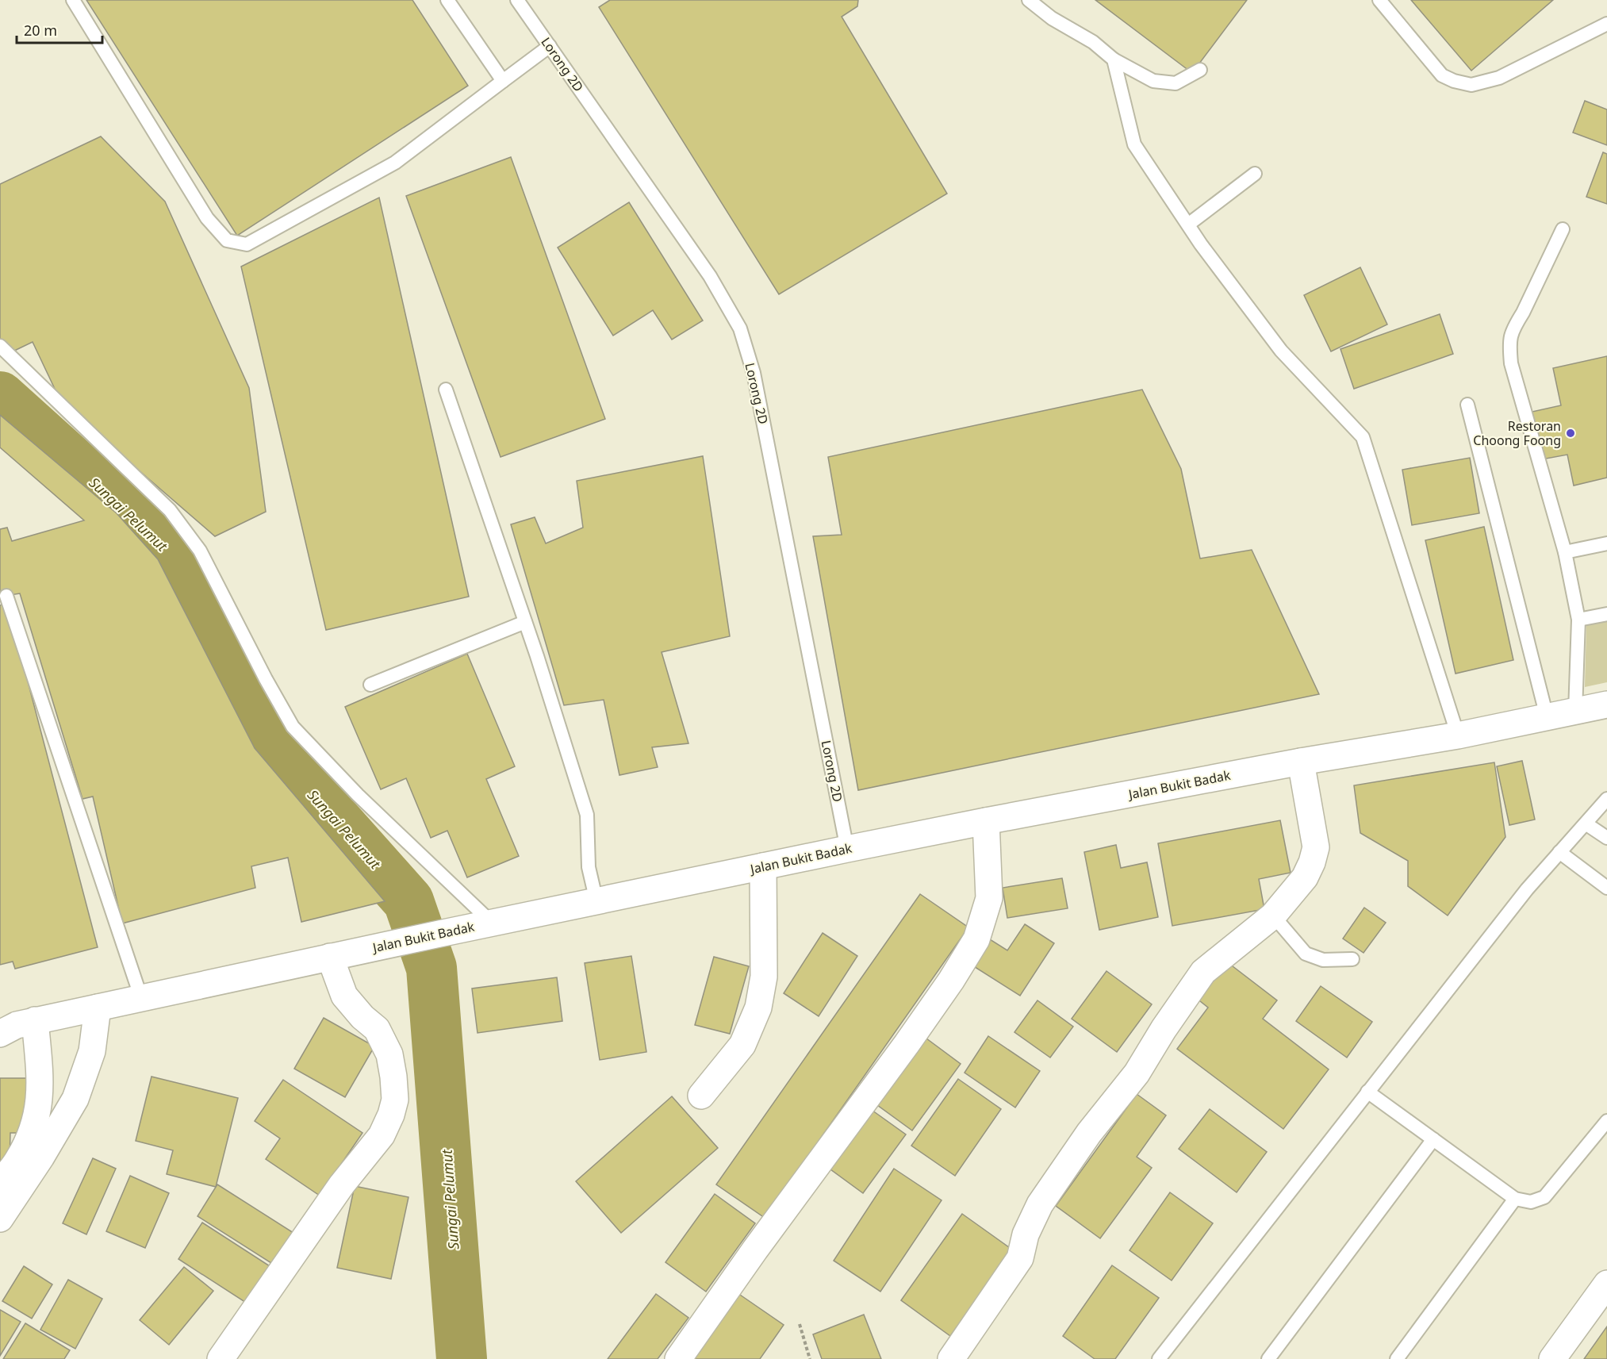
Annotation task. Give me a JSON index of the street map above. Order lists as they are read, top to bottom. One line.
{"streets":{"street":["Jalan Bukit Badak"],"lane":["Lorong 2D"]},"crossings":[["Lorong 2D","Jalan Bukit Badak"]],"water":["Sungai Pelumut"],"places":["Restoran Choong Foong"],"scale_bar":"20 m"}
